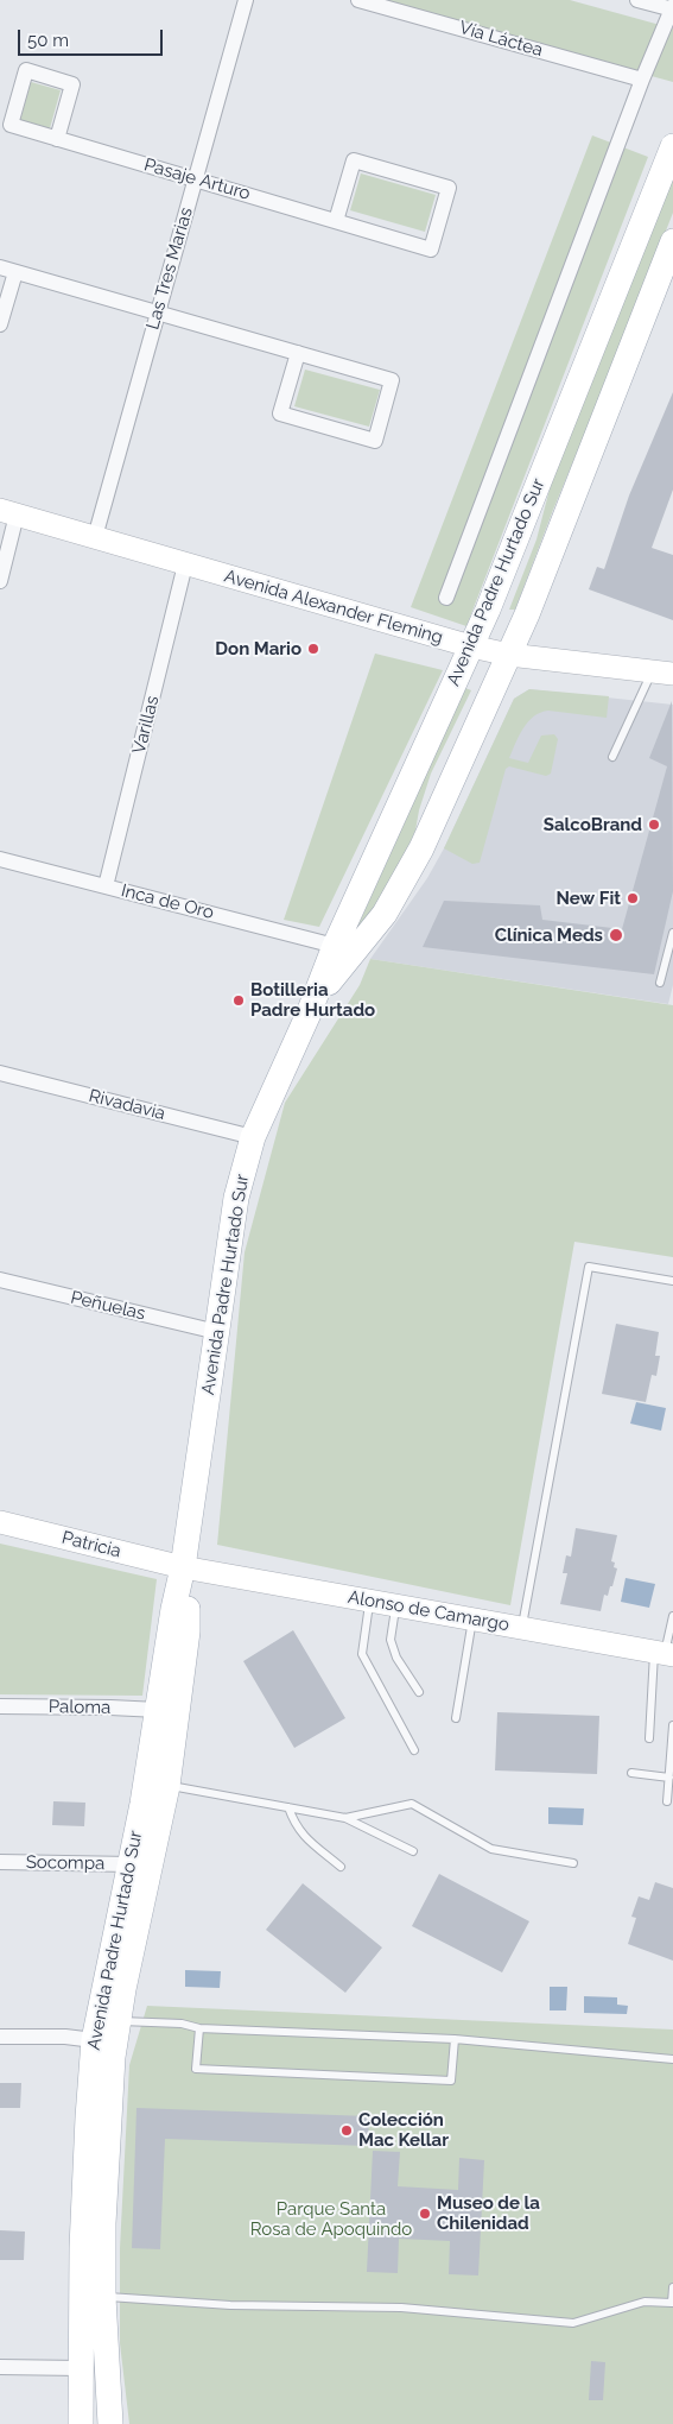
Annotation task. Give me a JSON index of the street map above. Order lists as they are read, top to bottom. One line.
{"streets":{"main road":["Avenida Padre Hurtado Sur"],"street":["Vía Láctea","Pasaje Arturo","Las Tres Marias","Avenida Alexander Fleming","Varillas","Inca de Oro","Rivadavia","Peñuelas","Patricia","Alonso de Camargo","Paloma","Socompa"]},"crossings":[["Pasaje Arturo","Las Tres Marias"],["Las Tres Marias","Avenida Alexander Fleming"],["Avenida Padre Hurtado Sur","Avenida Alexander Fleming"],["Avenida Padre Hurtado Sur","Inca de Oro"],["Avenida Padre Hurtado Sur","Rivadavia"],["Avenida Padre Hurtado Sur","Peñuelas"],["Avenida Padre Hurtado Sur","Patricia"],["Avenida Padre Hurtado Sur","Alonso de Camargo"],["Avenida Padre Hurtado Sur","Paloma"],["Avenida Padre Hurtado Sur","Socompa"],["Avenida Alexander Fleming","Varillas"],["Varillas","Inca de Oro"],["Patricia","Alonso de Camargo"]],"parks":["Parque Santa Rosa de Apoquindo"],"places":["Don Mario","SalcoBrand","New Fit","Clínica Meds","Botilleria Padre Hurtado","Colección Mac Kellar","Museo de la Chilenidad"],"scale_bar":"50 m"}
